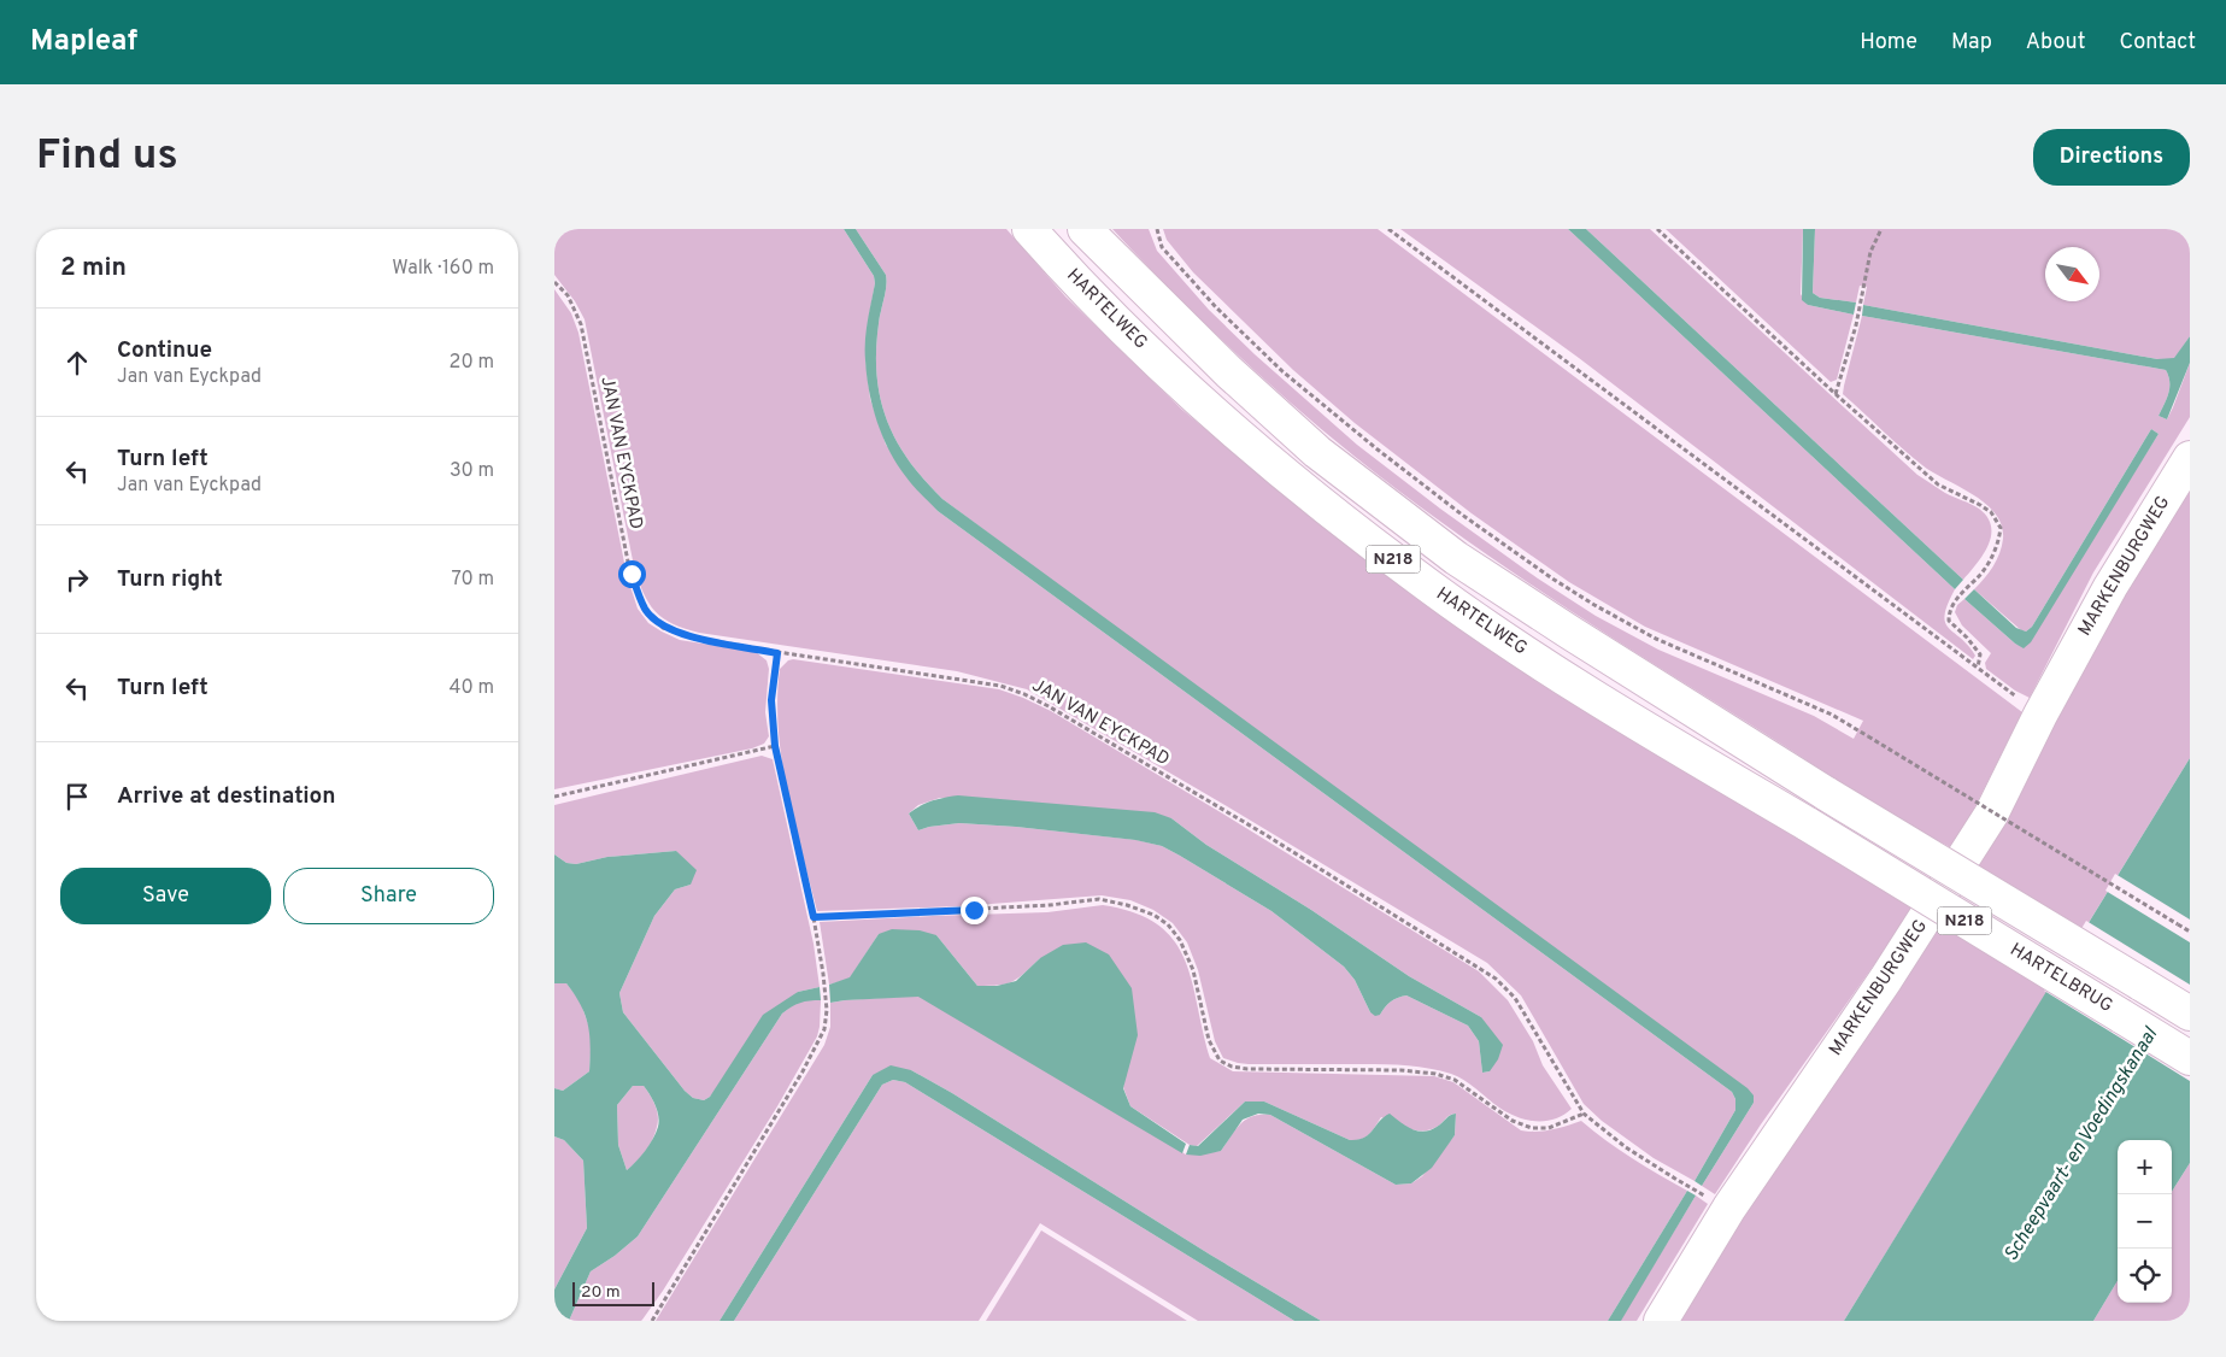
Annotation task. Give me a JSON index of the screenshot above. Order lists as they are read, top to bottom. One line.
{"streets":{"main road":["HARTELWEG","N218","MARKENBURGWEG","HARTELBRUG"],"path":["JAN VAN EYCKPAD"]},"crossings":[["HARTELWEG","HARTELBRUG"]],"water":["Scheepvaart- en Voedingskanaal"],"scale_bar":"20 m","north":"bottom right","page":{"header":"Mapleaf","nav":["Home","Map","About","Contact"],"buttons":["Directions",["Save","Share"]],"title":"Find us","heading":["2 min","Walk · 160 m"],"list":[["Continue","Jan van Eyckpad","20 m"],["Turn left","Jan van Eyckpad","30 m"],["Turn right","70 m"],["Turn left","40 m"],"Arrive at destination"],"map_buttons":["+","−"],"scale":"20 m"}}
